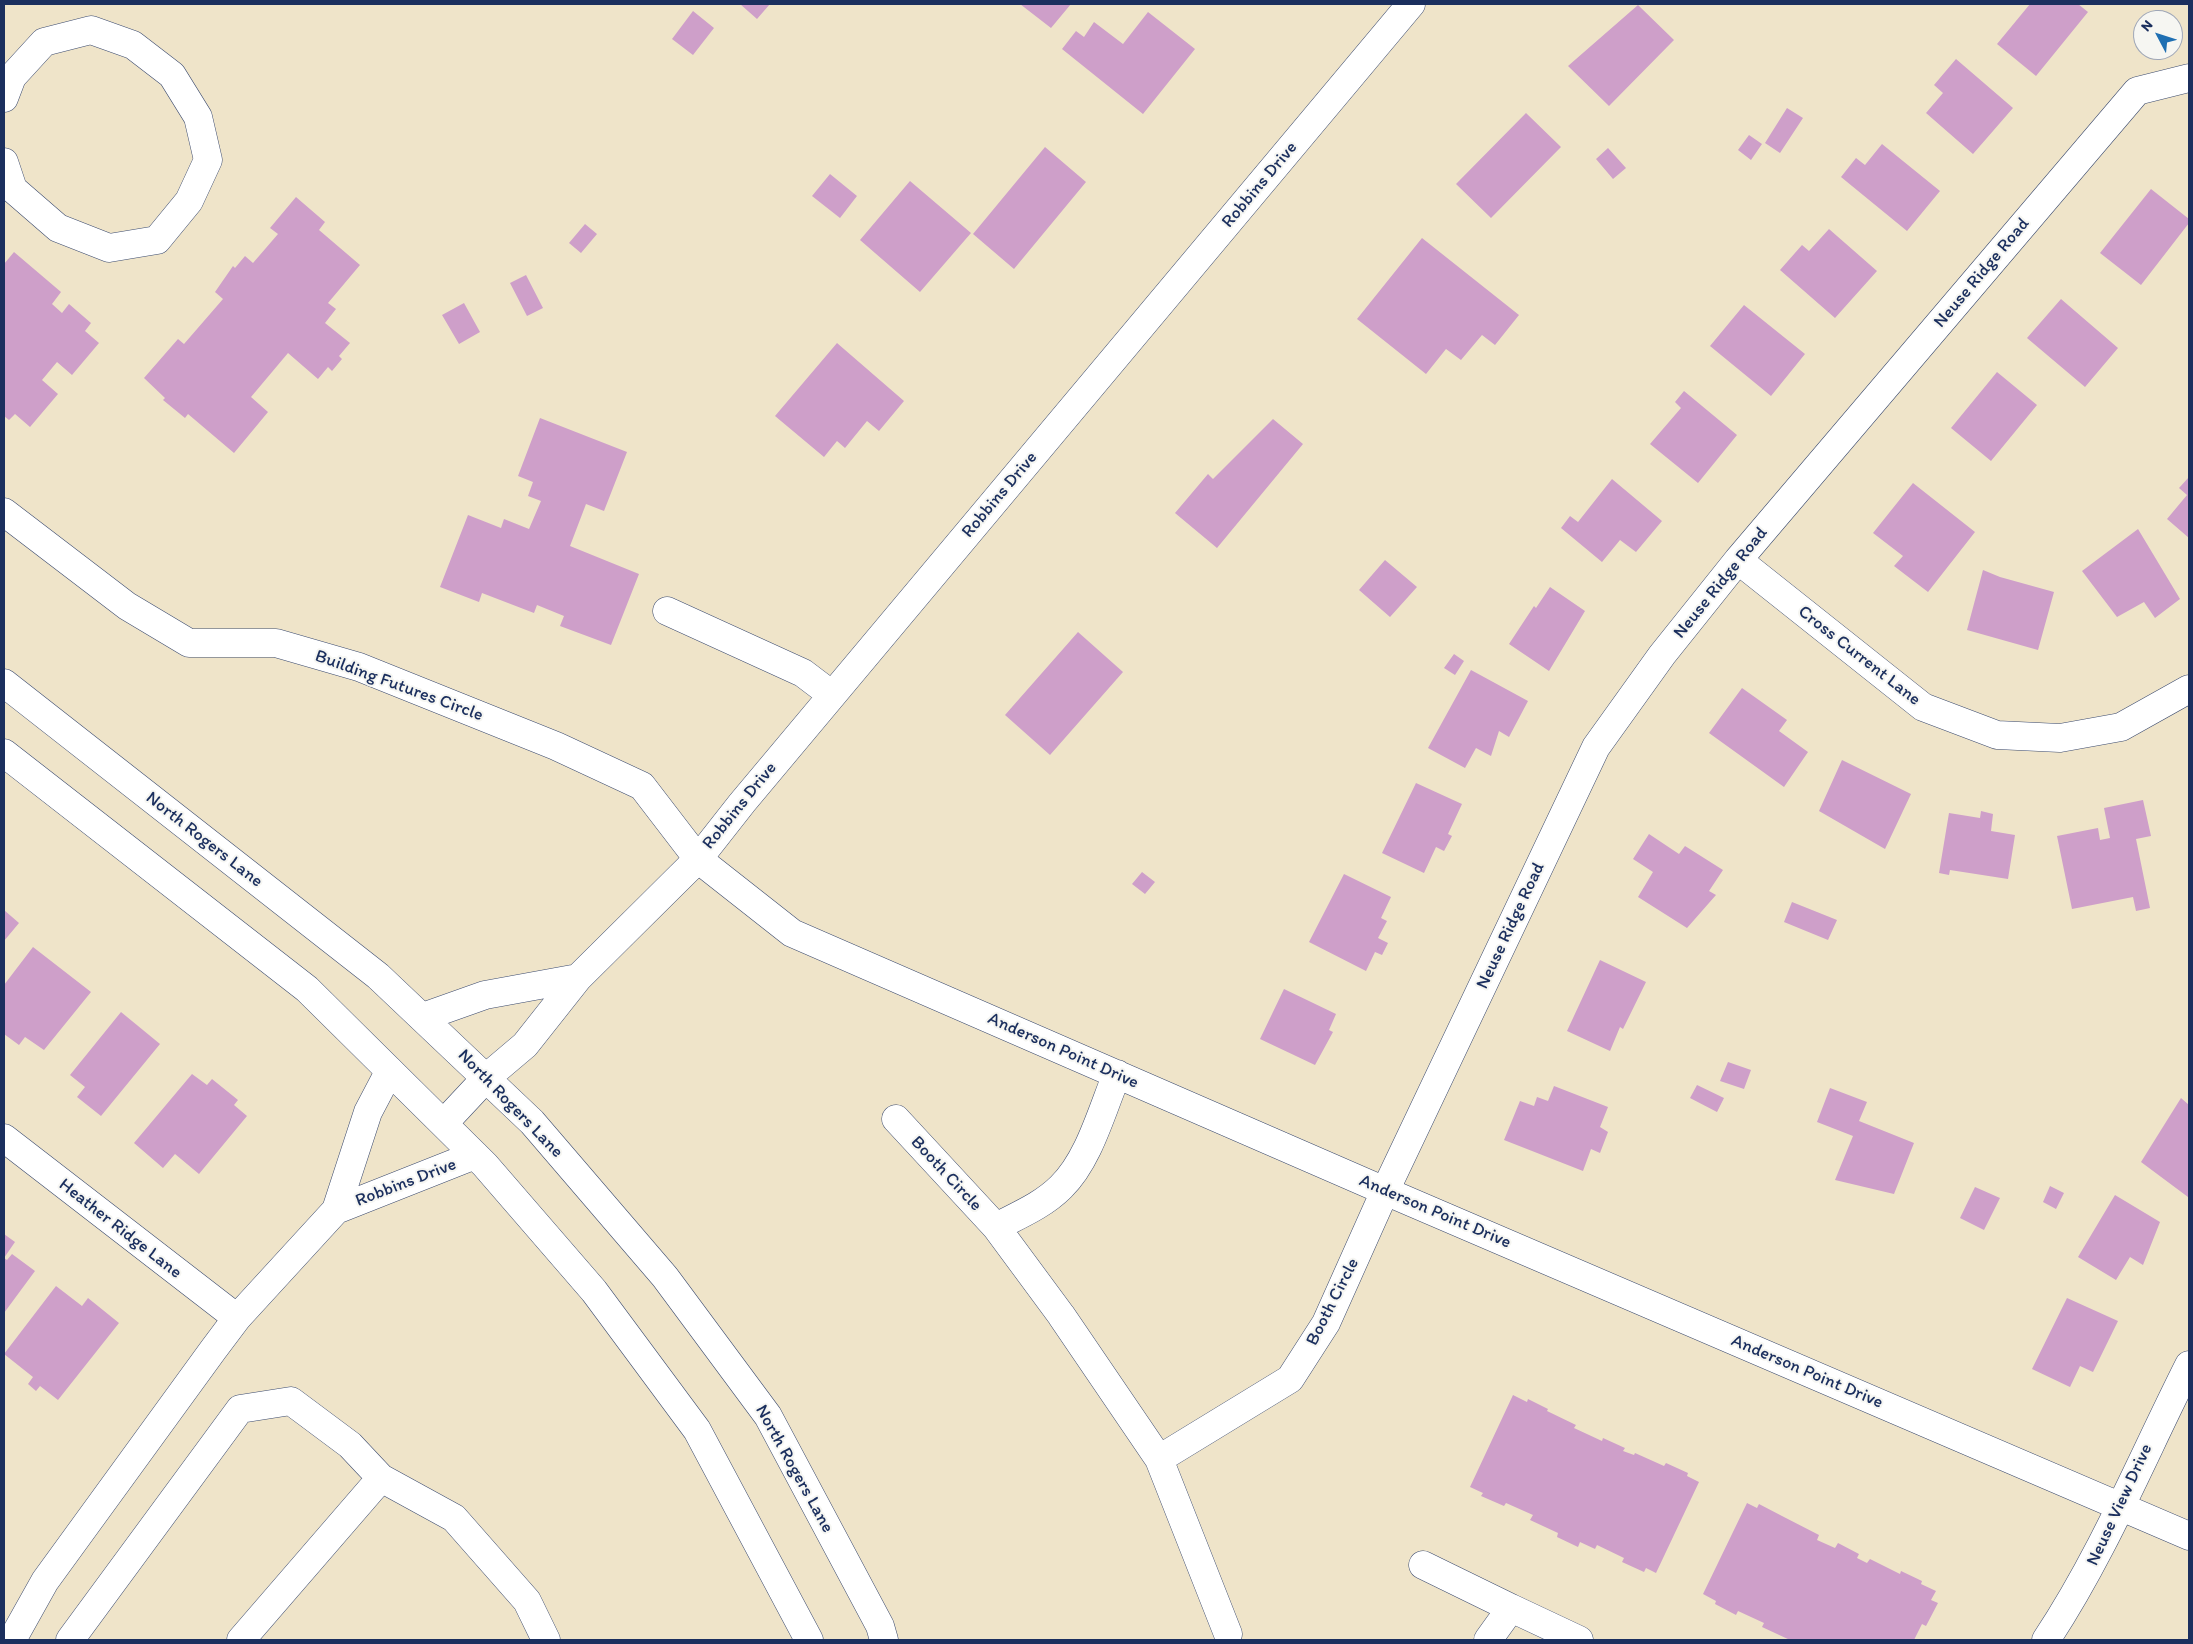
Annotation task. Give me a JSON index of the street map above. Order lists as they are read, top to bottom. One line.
{"streets":{"street":["Robbins Drive","Neuse Ridge Road","Cross Current Lane","Building Futures Circle","North Rogers Lane","Anderson Point Drive","Booth Circle","Heather Ridge Lane","Neuse View Drive"]},"crossings":[["Robbins Drive","Building Futures Circle"],["Robbins Drive","North Rogers Lane"],["Robbins Drive","Anderson Point Drive"],["Robbins Drive","Heather Ridge Lane"],["Neuse Ridge Road","Cross Current Lane"],["Neuse Ridge Road","Anderson Point Drive"],["Neuse Ridge Road","Booth Circle"],["Building Futures Circle","Anderson Point Drive"],["Anderson Point Drive","Booth Circle"],["Anderson Point Drive","Neuse View Drive"]],"north":"top left"}
